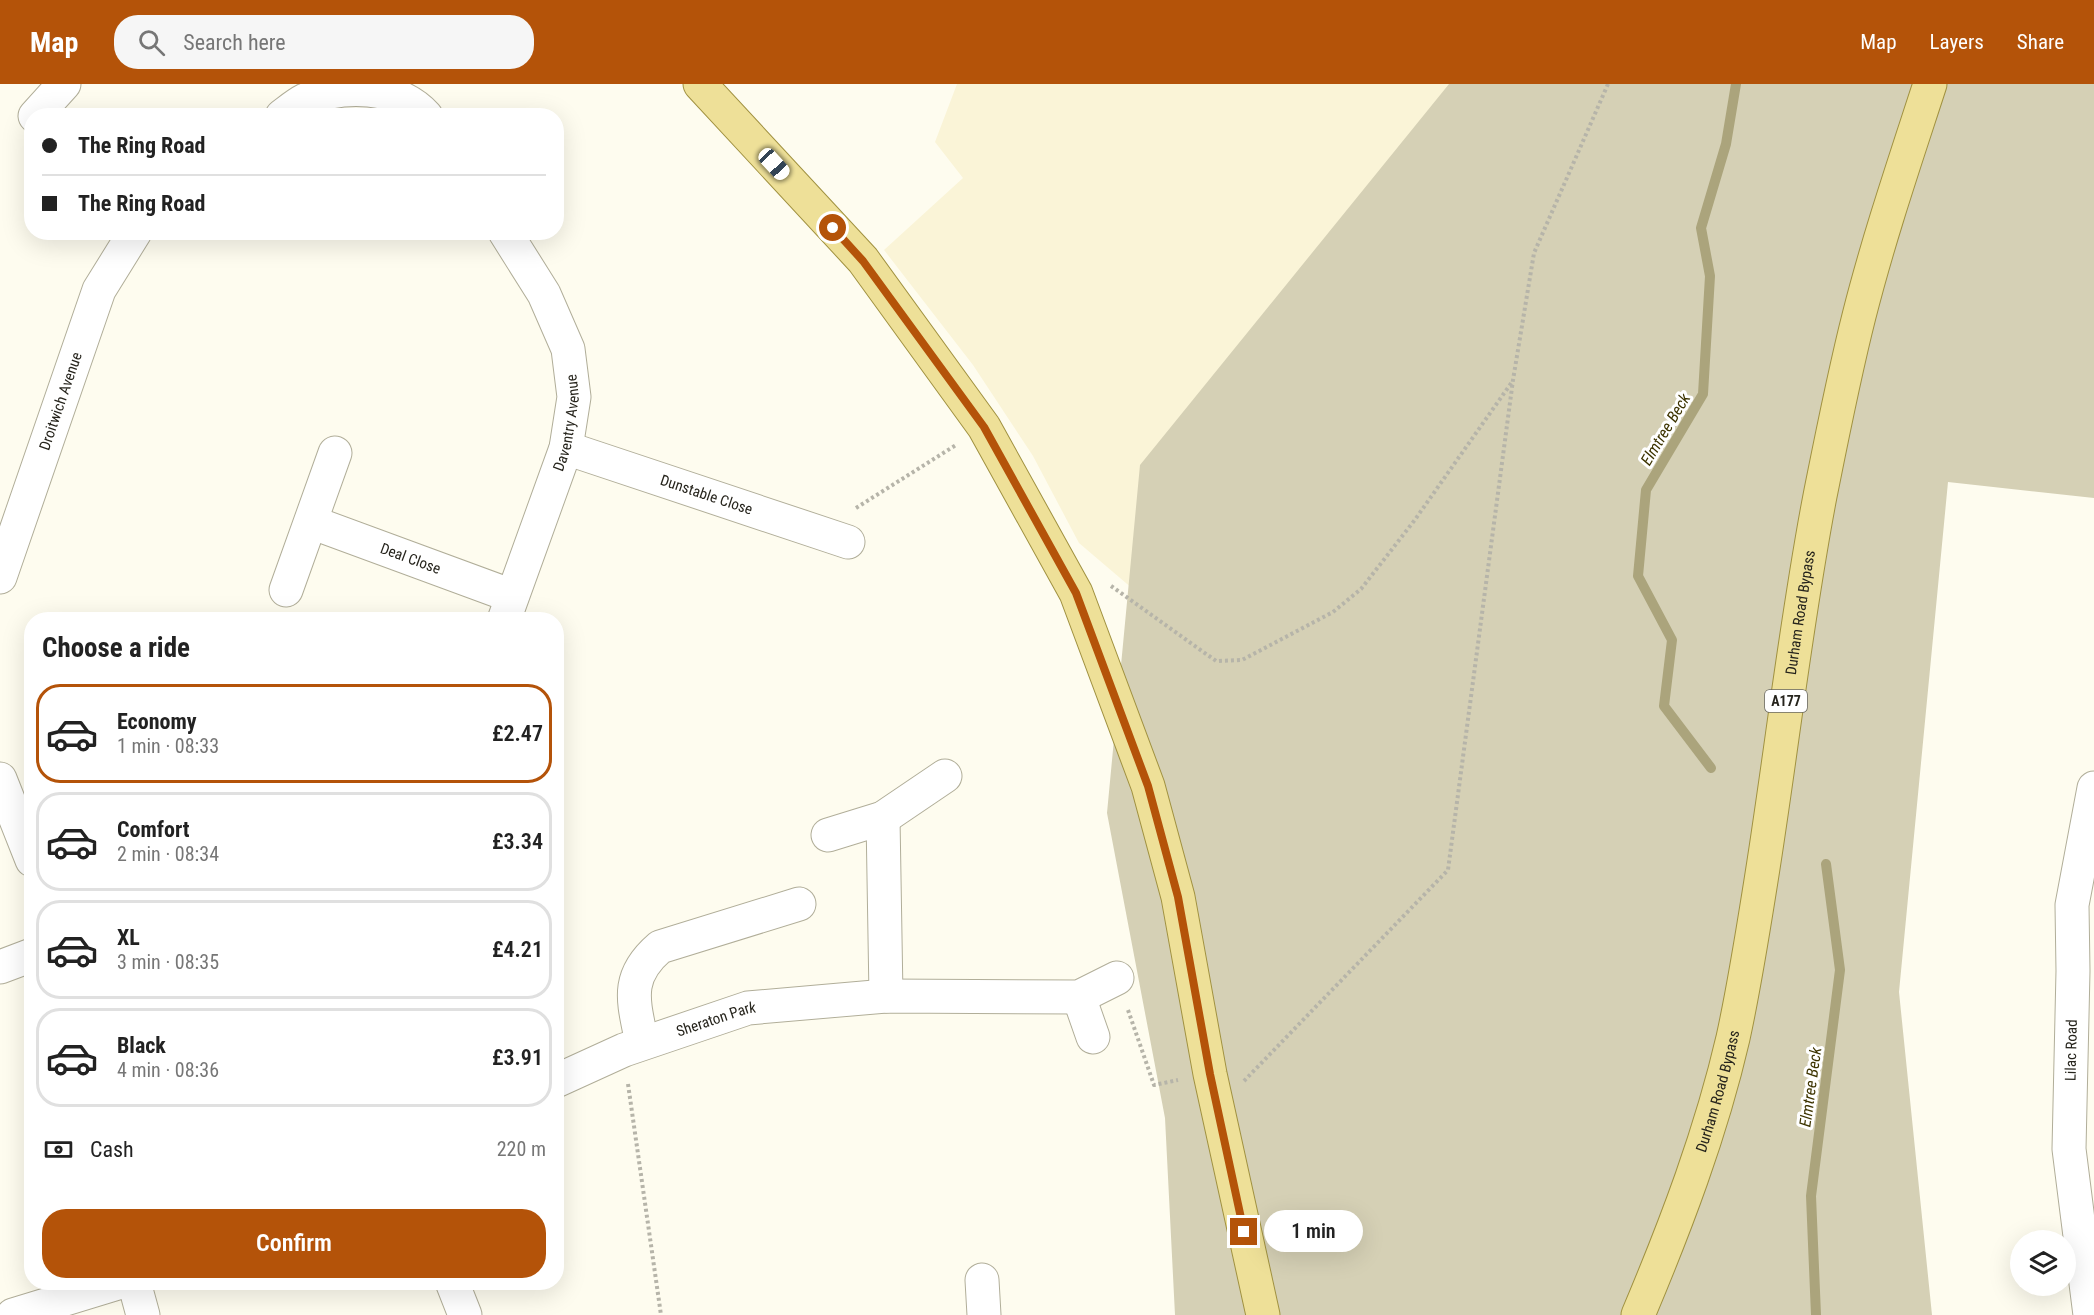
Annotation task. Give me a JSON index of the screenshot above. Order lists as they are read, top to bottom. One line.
{"streets":{"main road":["Durham Road Bypass","A177"],"street":["Droitwich Avenue","Daventry Avenue","Dunstable Close","Deal Close","Sheraton Park","Lilac Road"]},"crossings":[["Daventry Avenue","Dunstable Close"],["Daventry Avenue","Deal Close"]],"water":["Elmtree Beck"],"page":{"header":"Map","search":"Search here","nav":["Map","Layers","Share"],"banner":["The Ring Road","The Ring Road"],"heading":"Choose a ride","list":[{"name":"Economy","note":"1 min · 08:33","value":"£2.47"},{"name":"Comfort","note":"2 min · 08:34","value":"£3.34"},{"name":"XL","note":"3 min · 08:35","value":"£4.21"},{"name":"Black","note":"4 min · 08:36","value":"£3.91"}],"pay":["Cash","220 m"],"buttons":"Confirm","bubble":"1 min"}}
